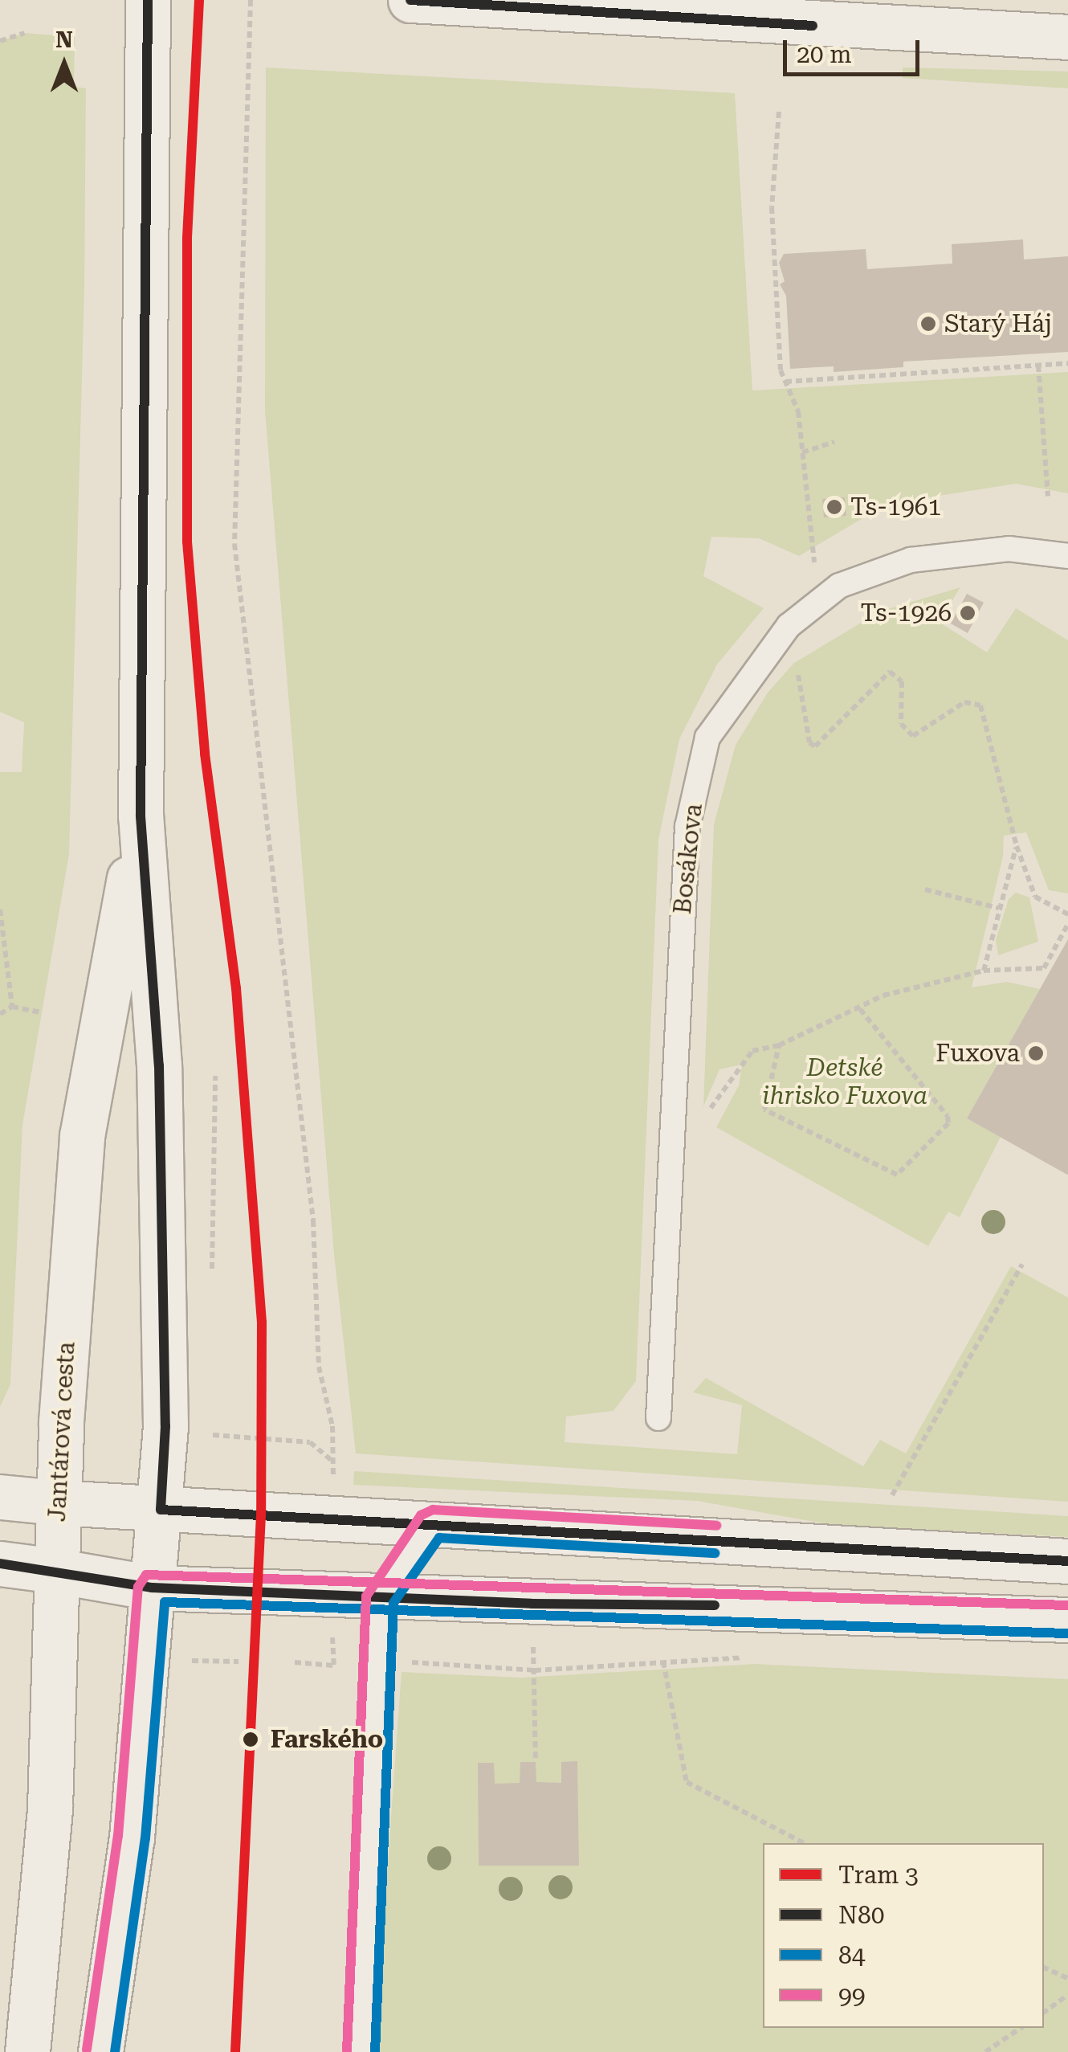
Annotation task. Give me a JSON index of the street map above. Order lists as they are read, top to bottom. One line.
{"streets":{"street":["Jantárová cesta"],"lane":["Bosákova"]},"parks":["Detské ihrisko Fuxova"],"places":["Starý Háj","Ts-1961","Ts-1926","Fuxova","Farského"],"lines":["tram line 3","transit line N80","transit line 99","transit line 84"],"legend":["Tram 3","N80","84","99"],"scale_bar":"20 m","north":"top"}
